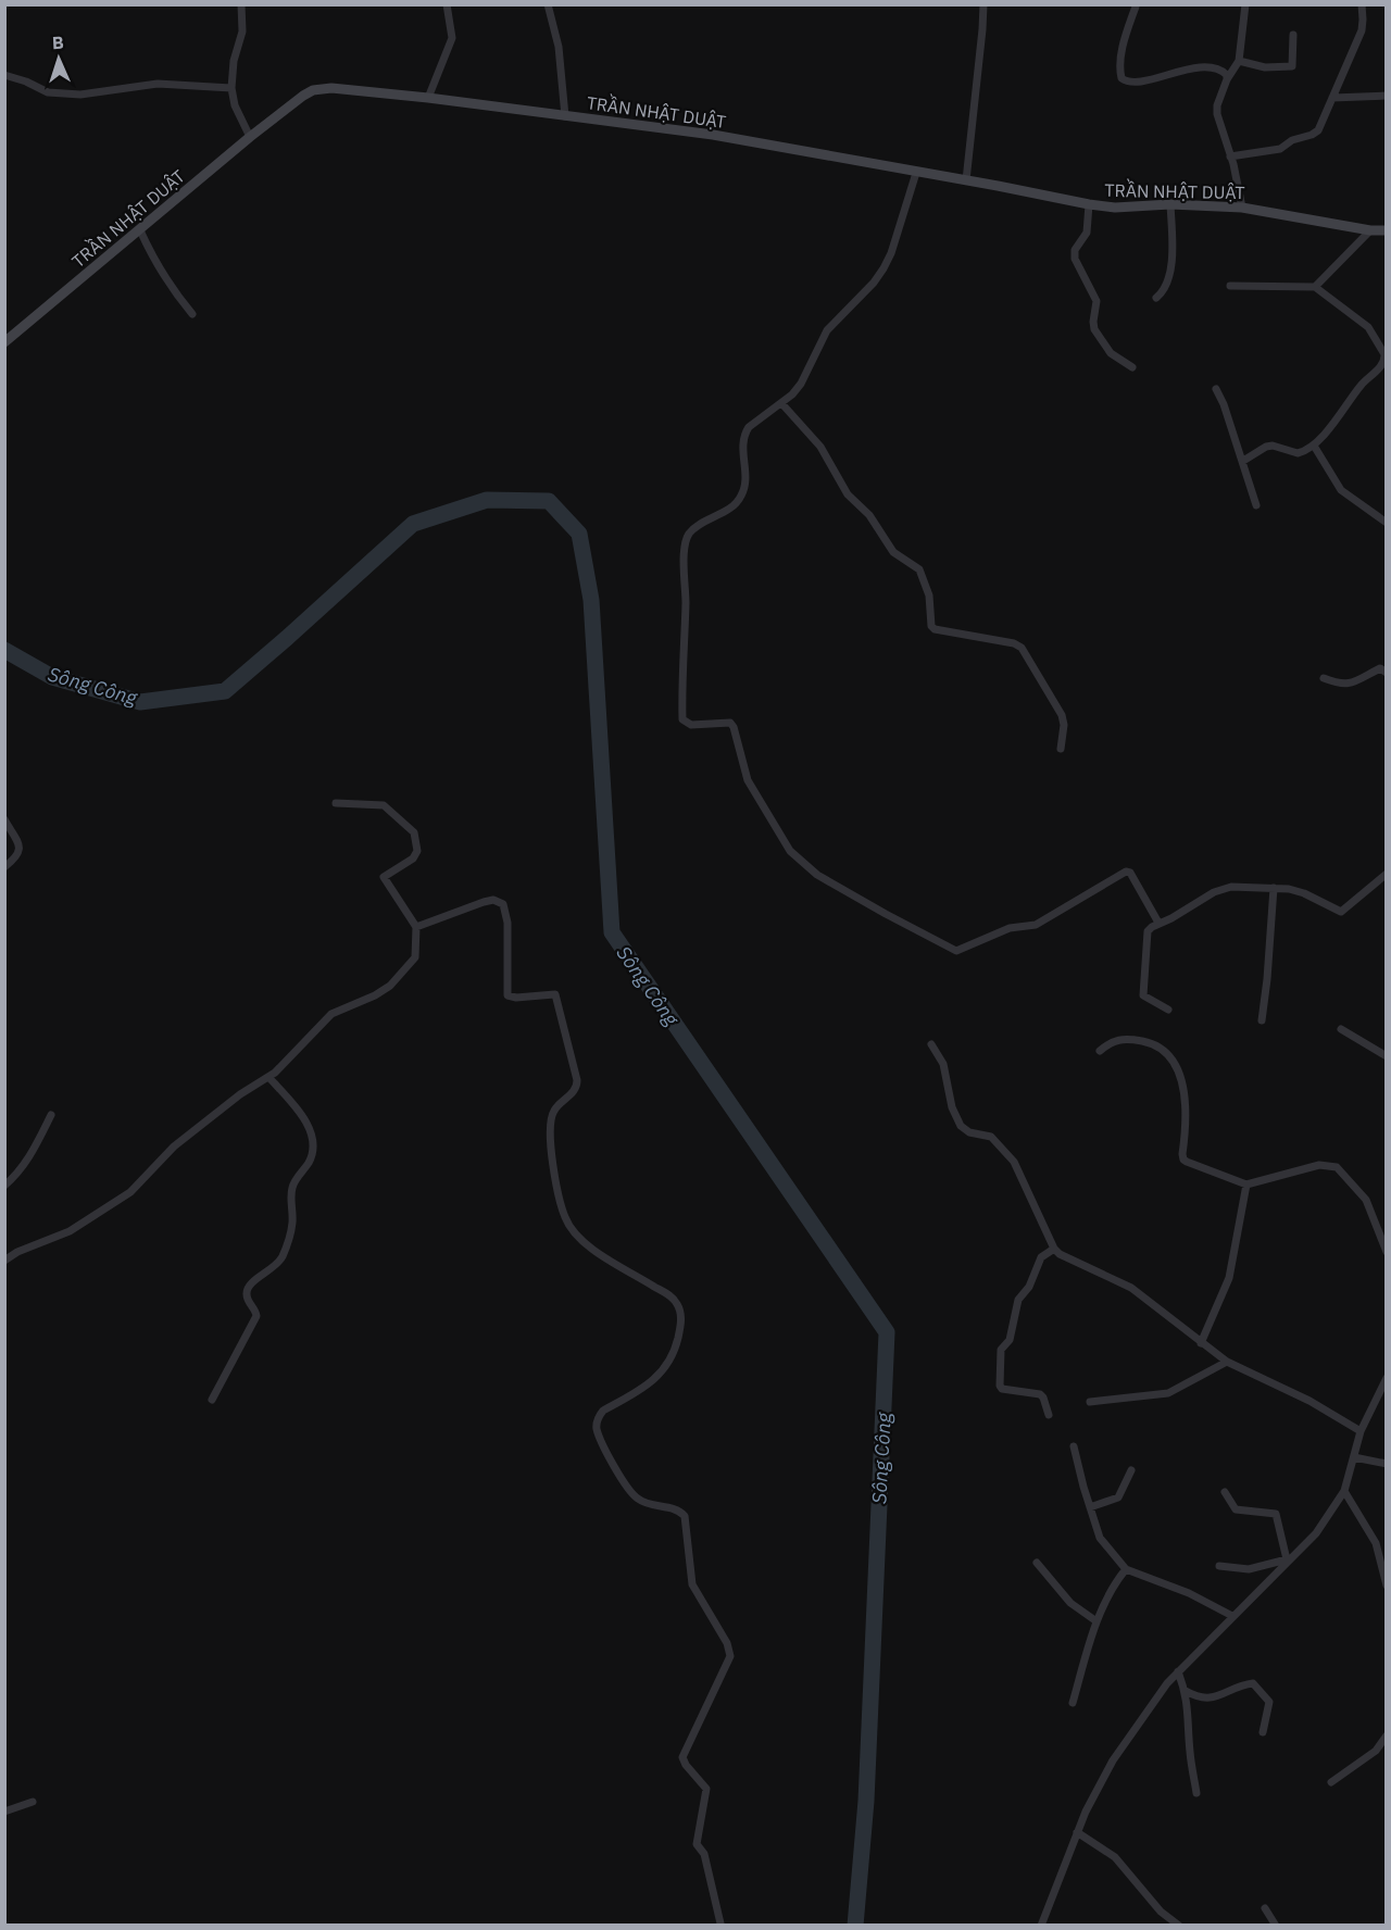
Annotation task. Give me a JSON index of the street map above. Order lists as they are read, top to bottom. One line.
{"streets":{"main road":["TRẦN NHẬT DUẬT"]},"water":["Sông Công"],"north":"top"}
